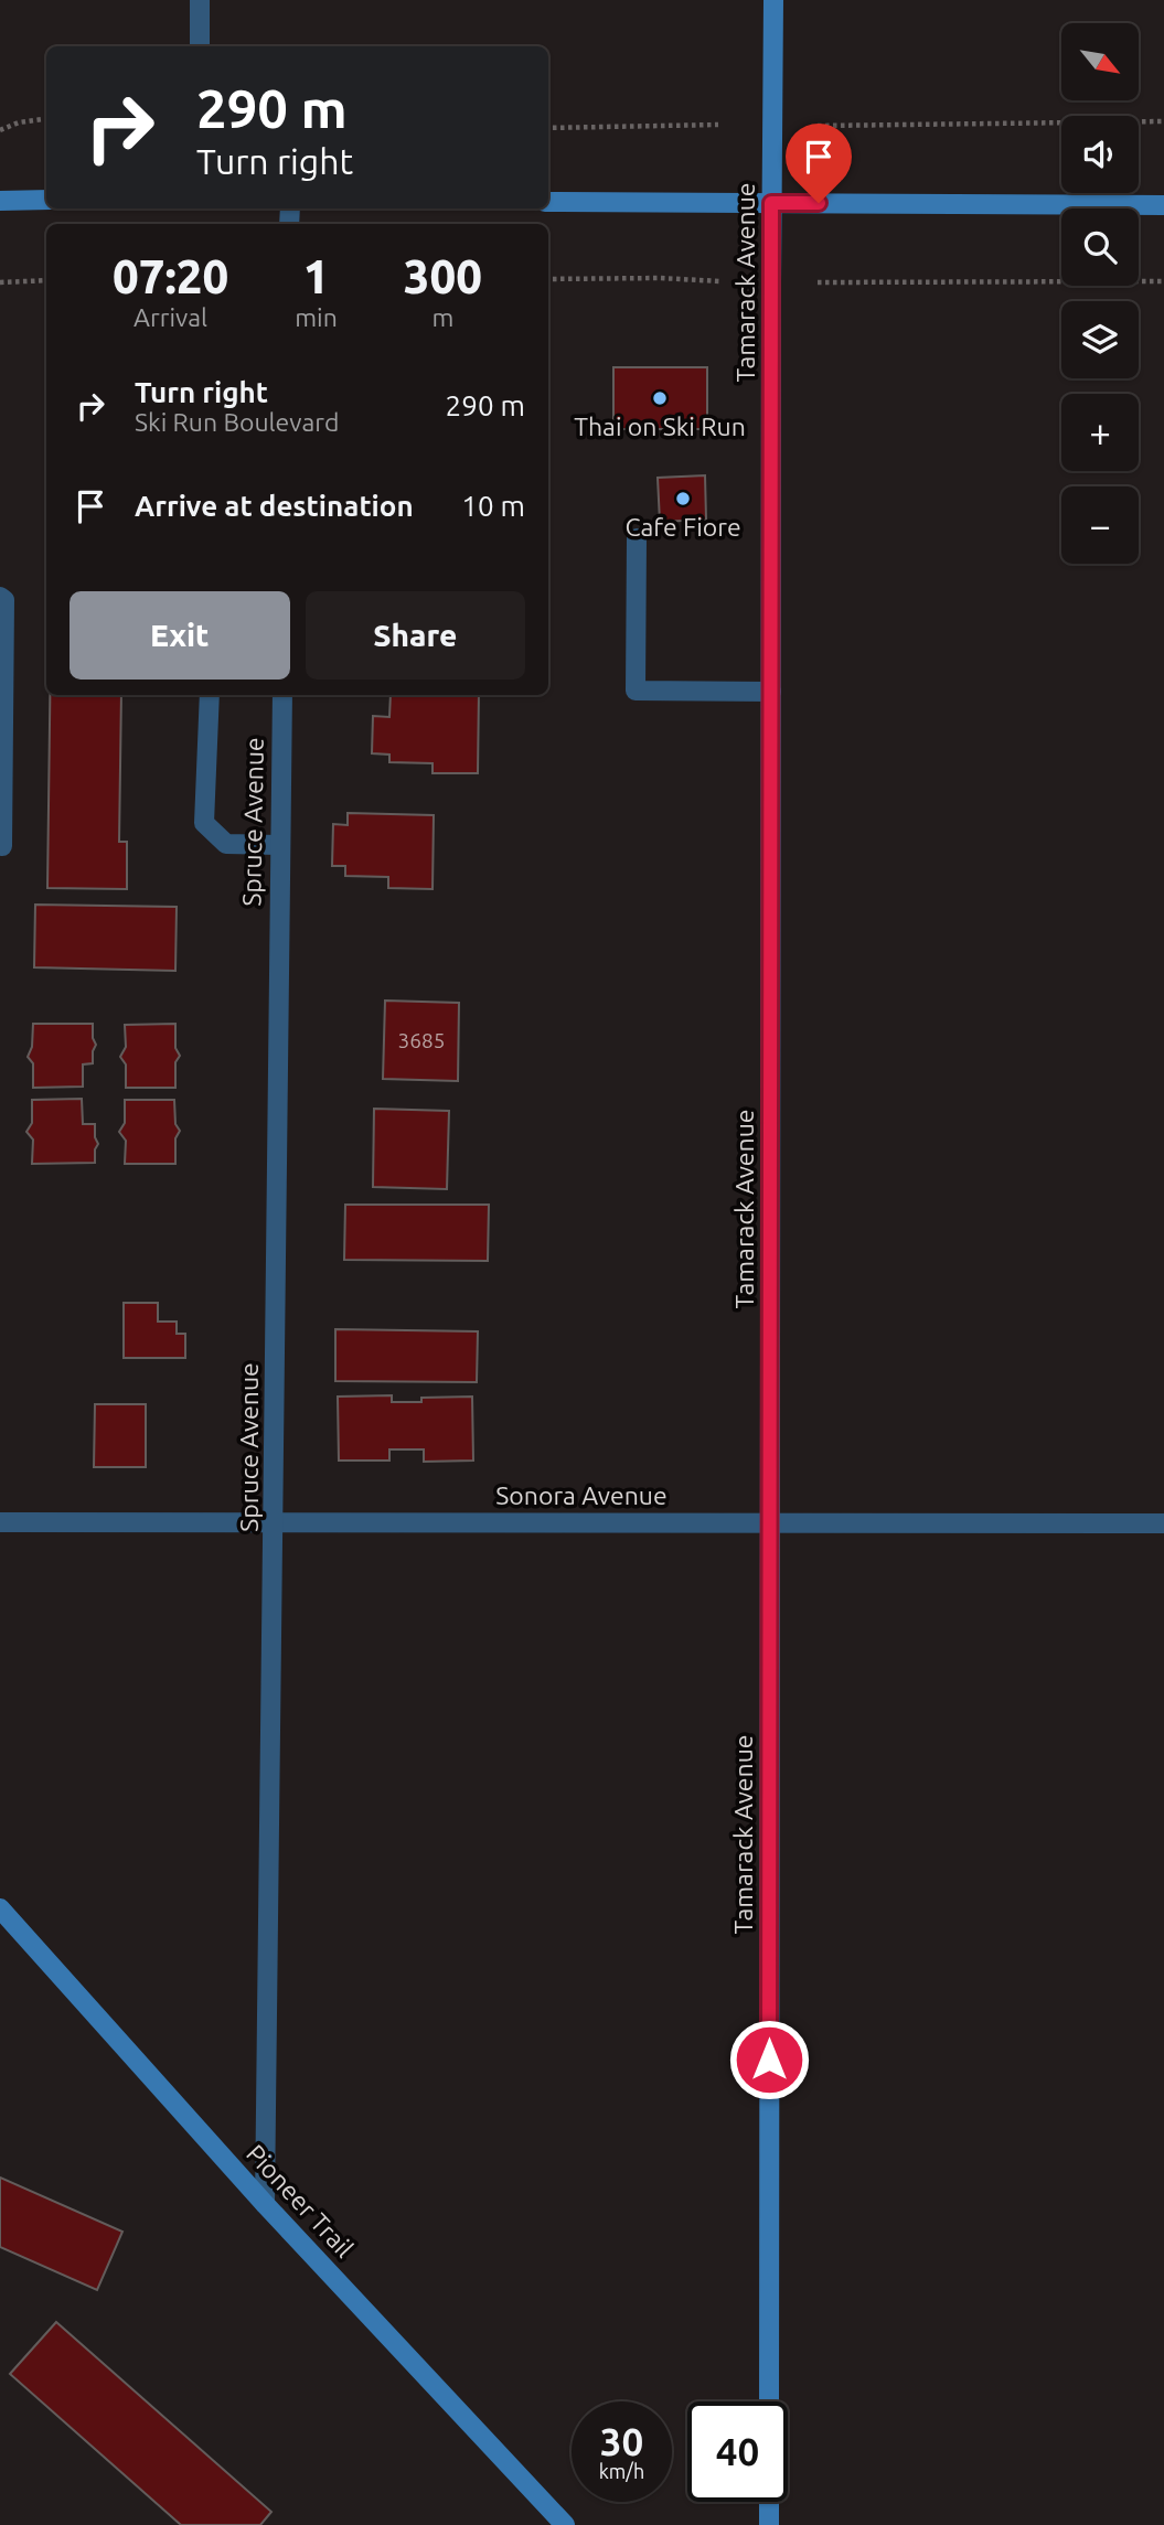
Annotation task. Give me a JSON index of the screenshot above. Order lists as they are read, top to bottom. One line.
{"streets":{"street":["Tamarack Avenue","Spruce Avenue","Sonora Avenue","Pioneer Trail"]},"crossings":[["Tamarack Avenue","Sonora Avenue"],["Spruce Avenue","Sonora Avenue"],["Spruce Avenue","Pioneer Trail"]],"places":["Thai on Ski Run","Cafe Fiore"],"house_numbers":["3685"],"north":"bottom right","page":{"map_buttons":["+","−"],"turn":["290 m","Turn right"],"eta":["07:20","Arrival","1","min","300","m"],"list":[{"name":"Turn right","note":"Ski Run Boulevard","value":"290 m"},{"name":"Arrive at destination","value":"10 m"}],"buttons":["Exit","Share"],"speed":"30 km/h","limit":"40"}}
